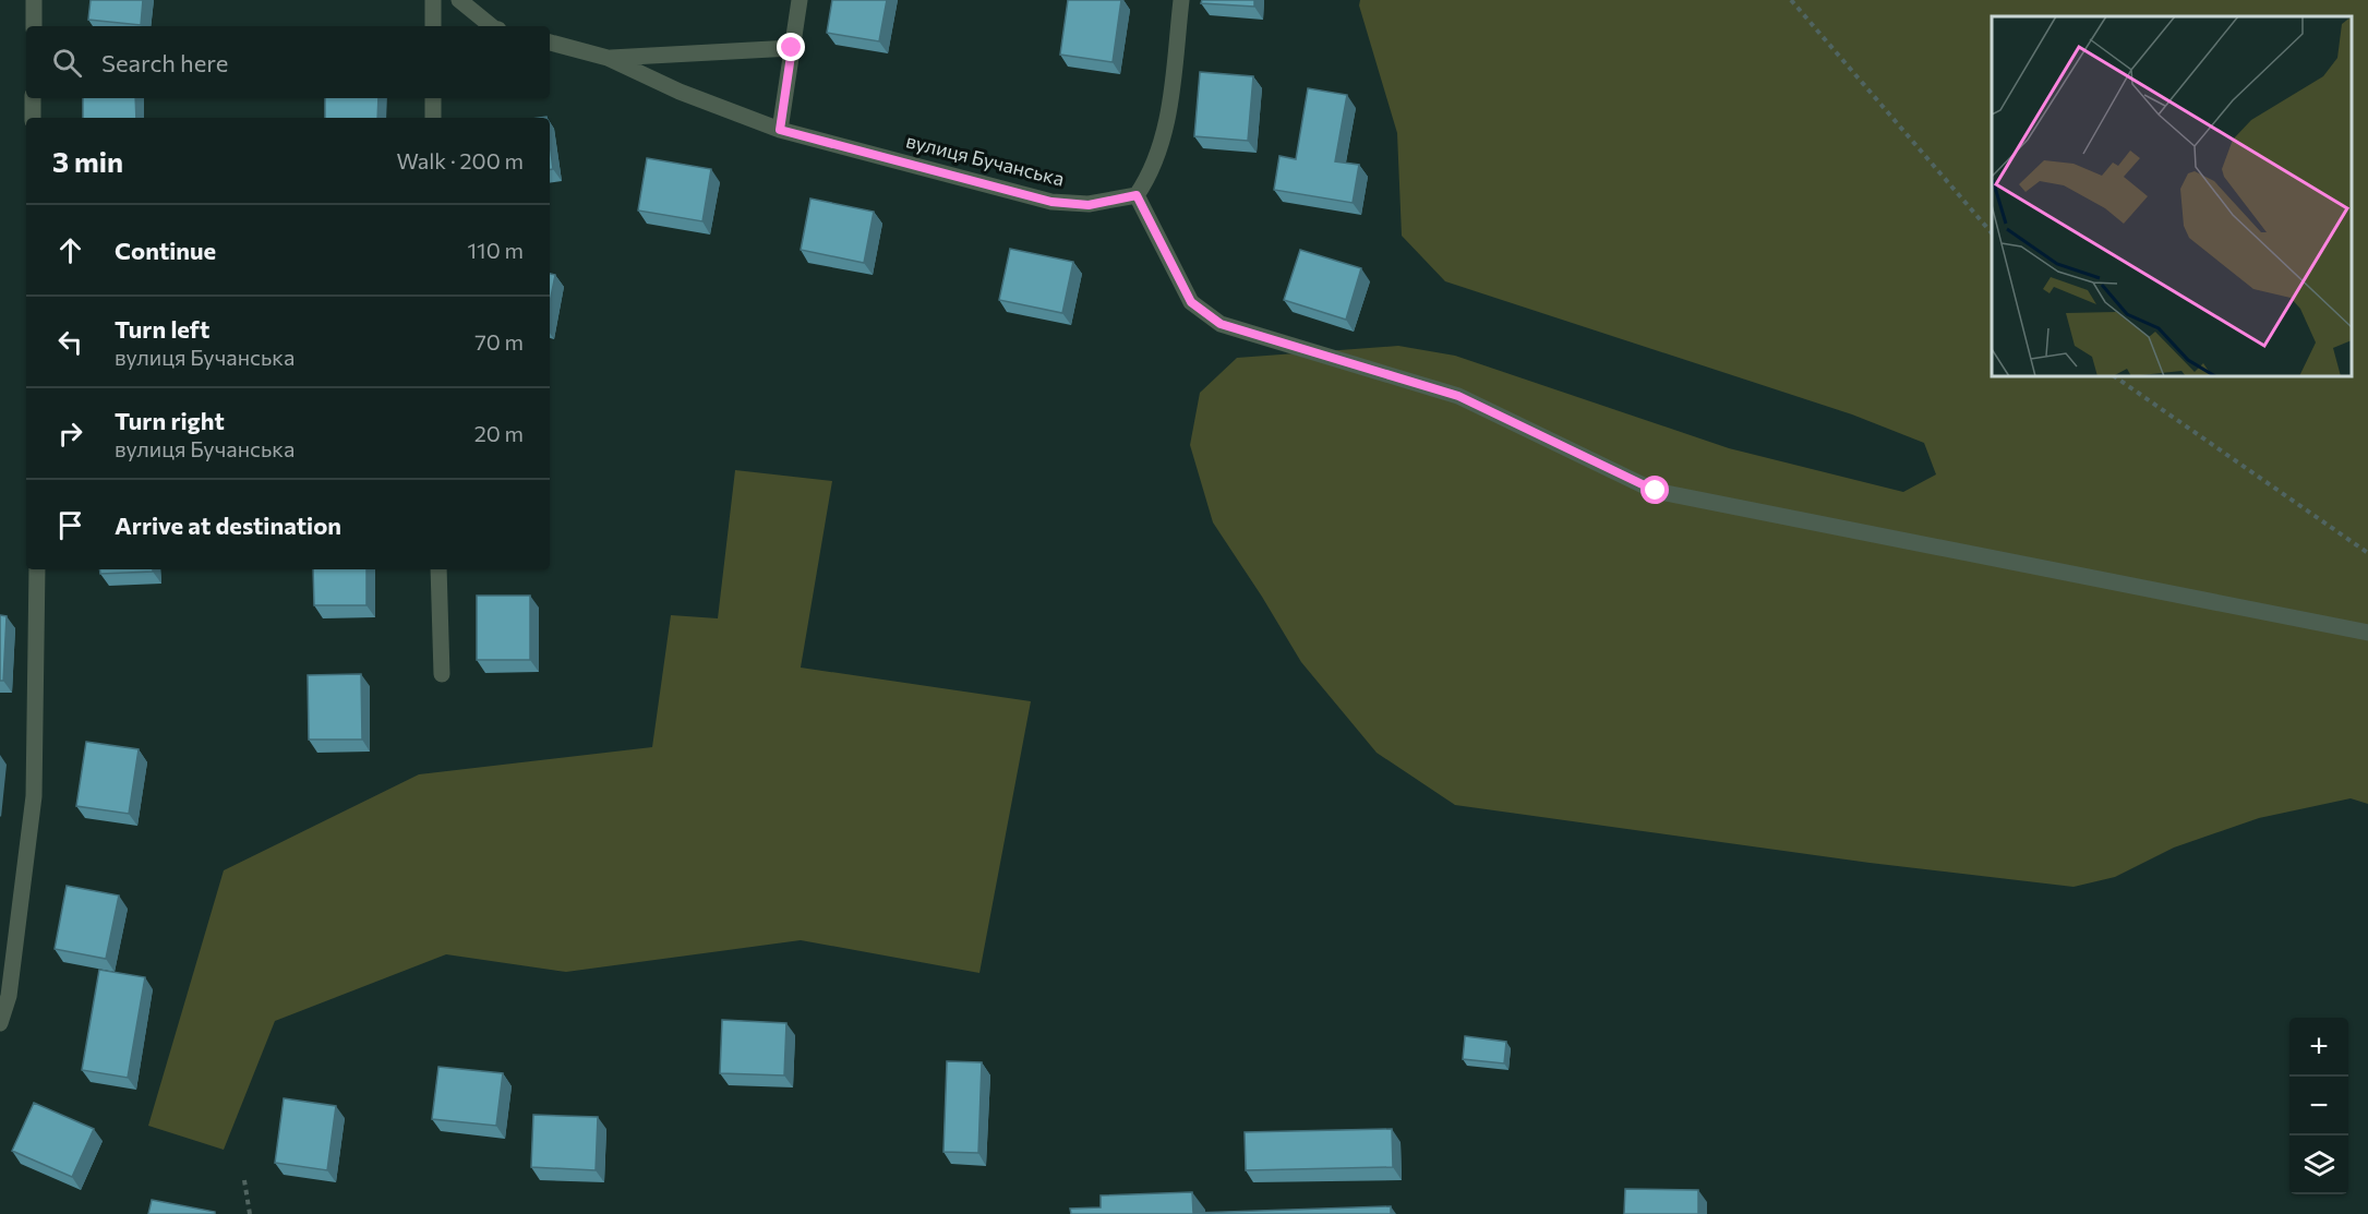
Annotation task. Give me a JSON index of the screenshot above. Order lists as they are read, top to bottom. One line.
{"streets":{"street":["вулиця Бучанська"]},"page":{"search":"Search here","heading":["3 min","Walk · 200 m"],"list":[["Continue","110 m"],["Turn left","вулиця Бучанська","70 m"],["Turn right","вулиця Бучанська","20 m"],"Arrive at destination"],"map_buttons":["+","−"]}}
